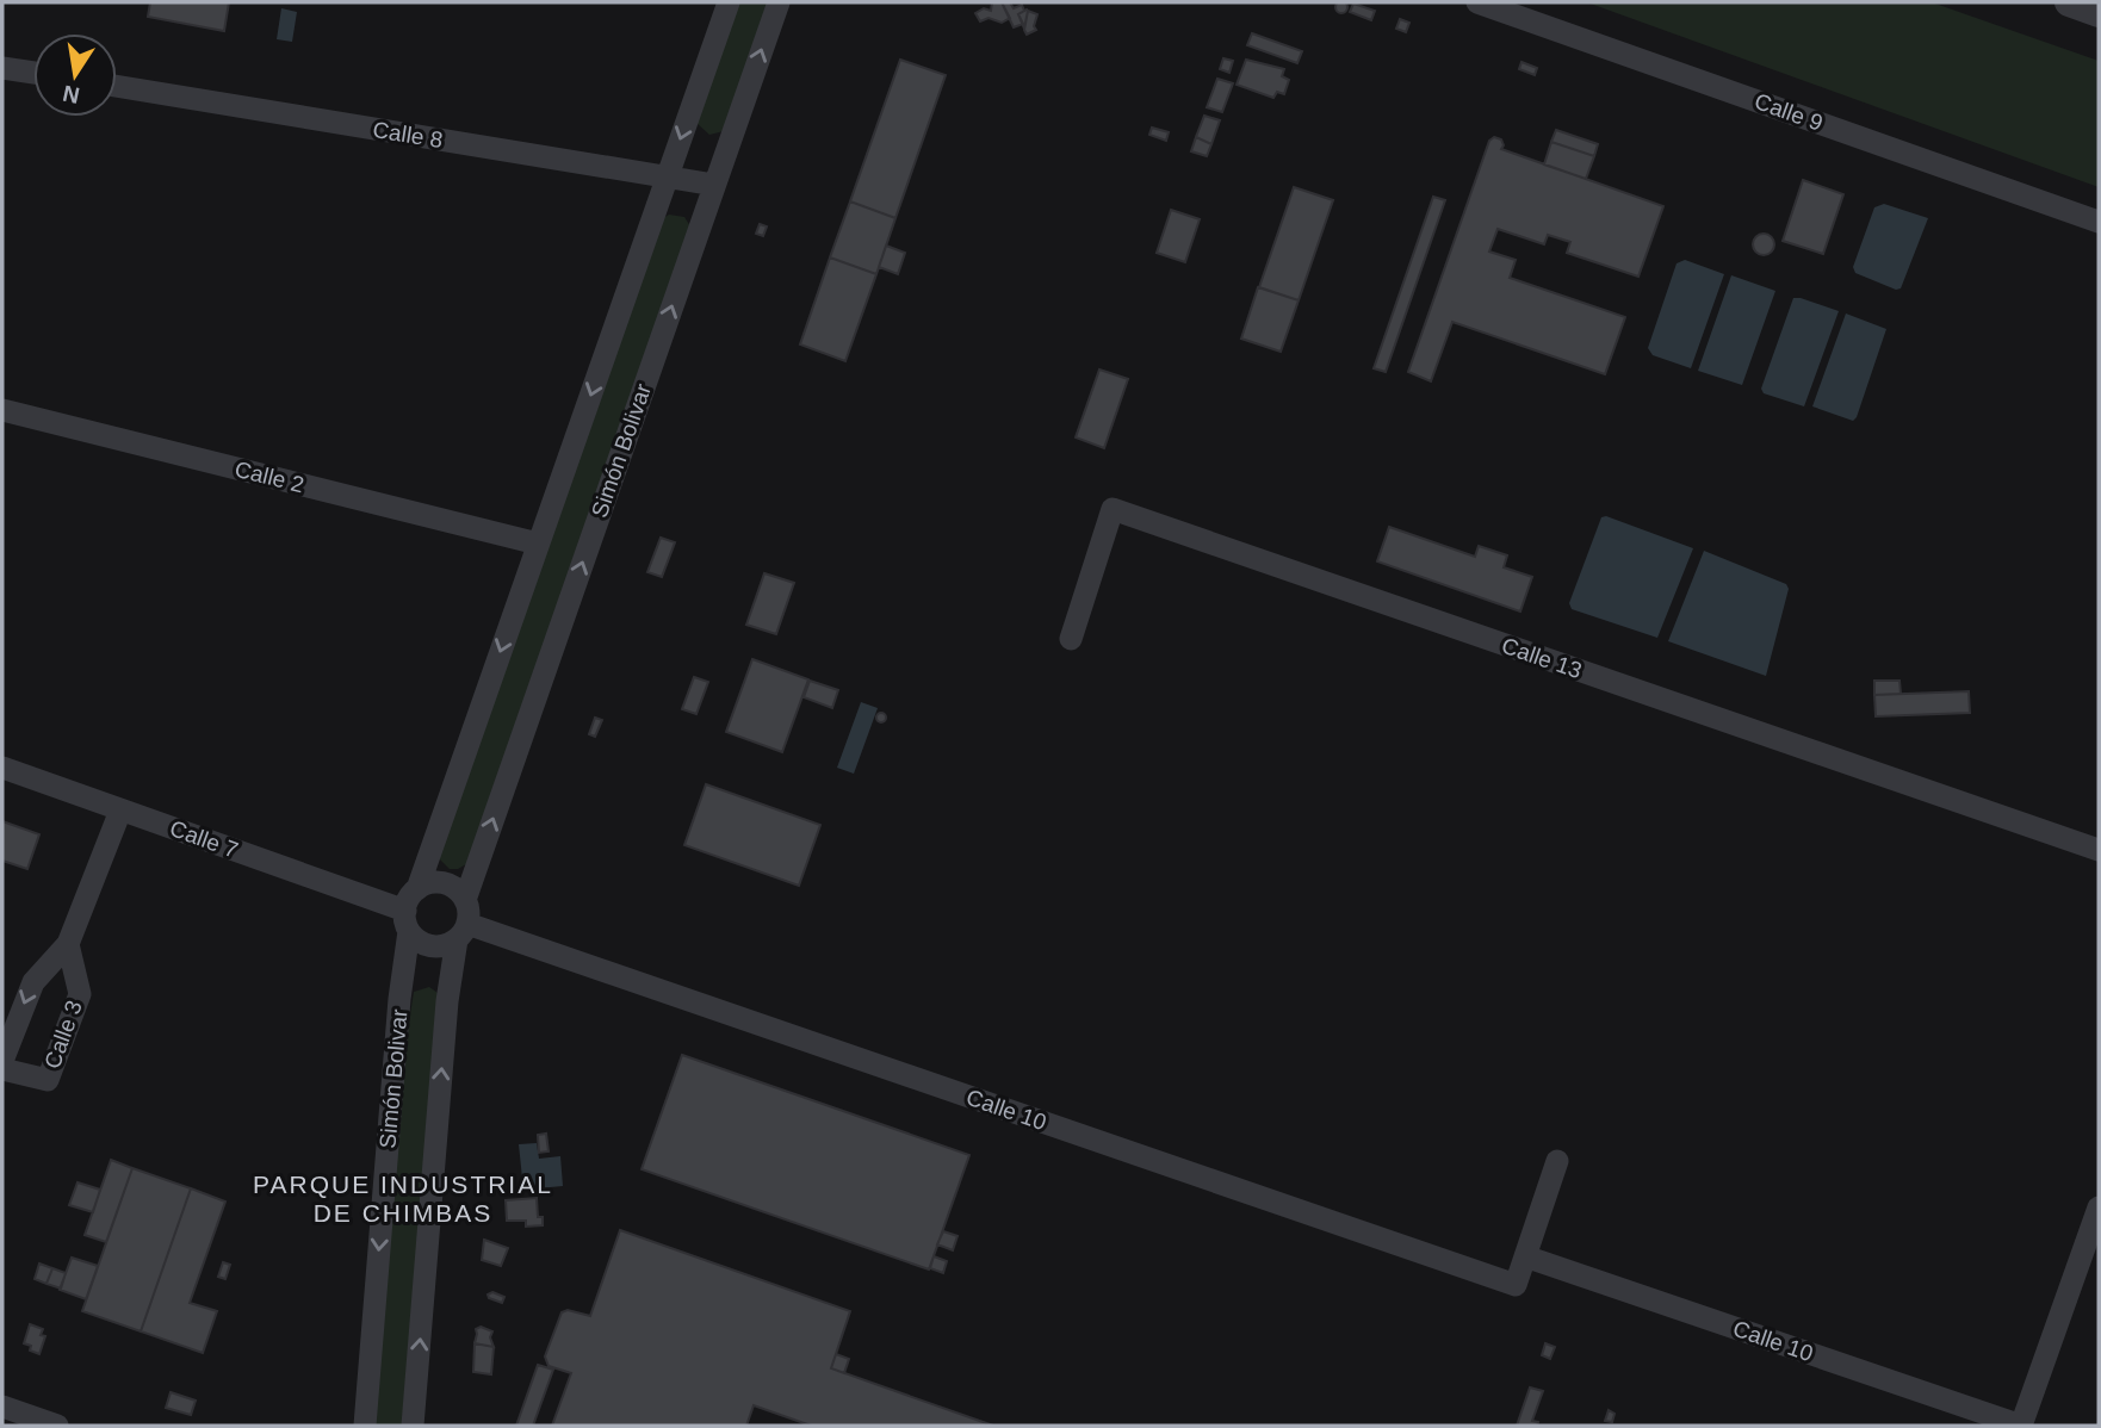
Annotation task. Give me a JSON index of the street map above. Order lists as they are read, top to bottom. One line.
{"streets":{"street":["Calle 9","Calle 8","Simón Bolivar","Calle 2","Calle 13","Calle 7","Calle 3","Calle 10"]},"crossings":[["Calle 8","Simón Bolivar"],["Simón Bolivar","Calle 2"],["Simón Bolivar","Calle 7"],["Simón Bolivar","Calle 10"],["Calle 7","Calle 3"],["Calle 7","Calle 10"]],"districts":["PARQUE INDUSTRIAL DE CHIMBAS"],"north":"bottom"}
